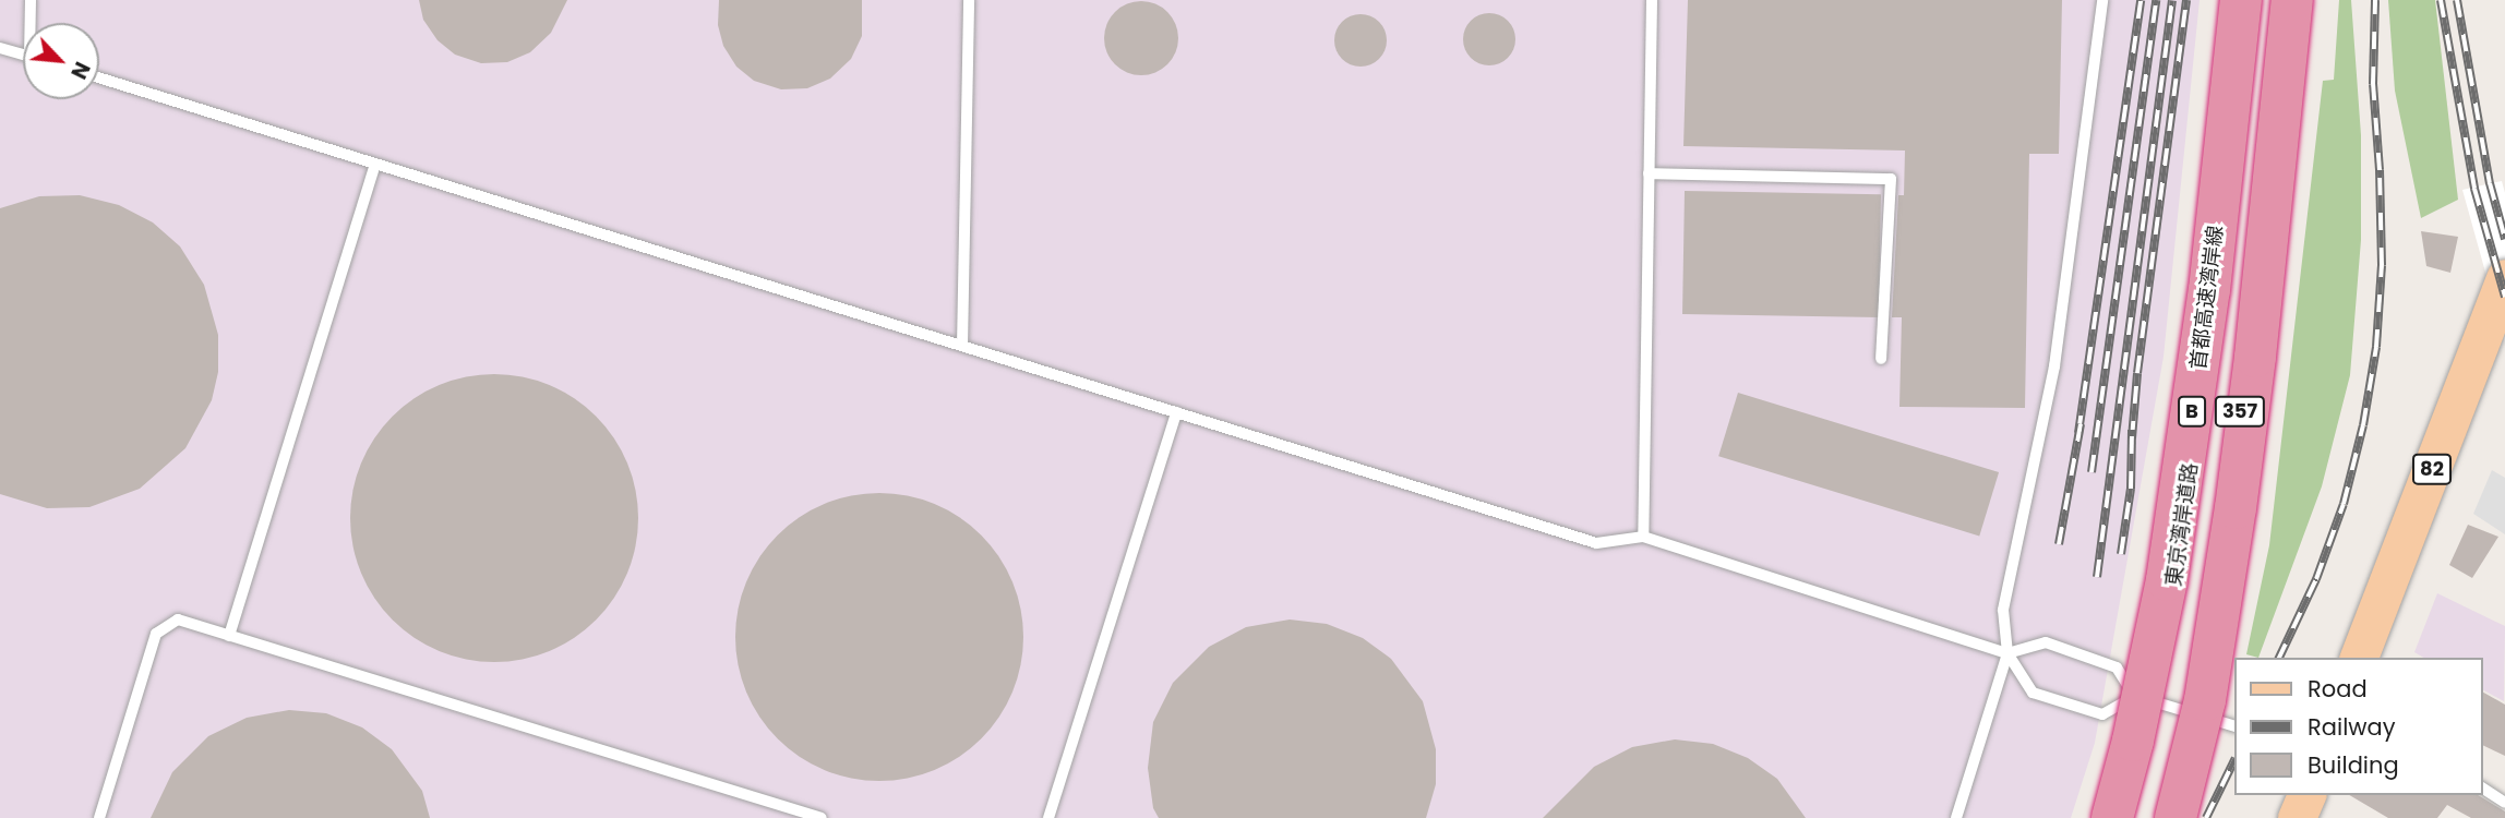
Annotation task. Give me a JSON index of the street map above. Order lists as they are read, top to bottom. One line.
{"streets":{"highway":["首都高速湾岸線","B","357","東京湾岸道路"],"main road":["82"]},"legend":["Road","Railway","Building"],"north":"bottom right"}
